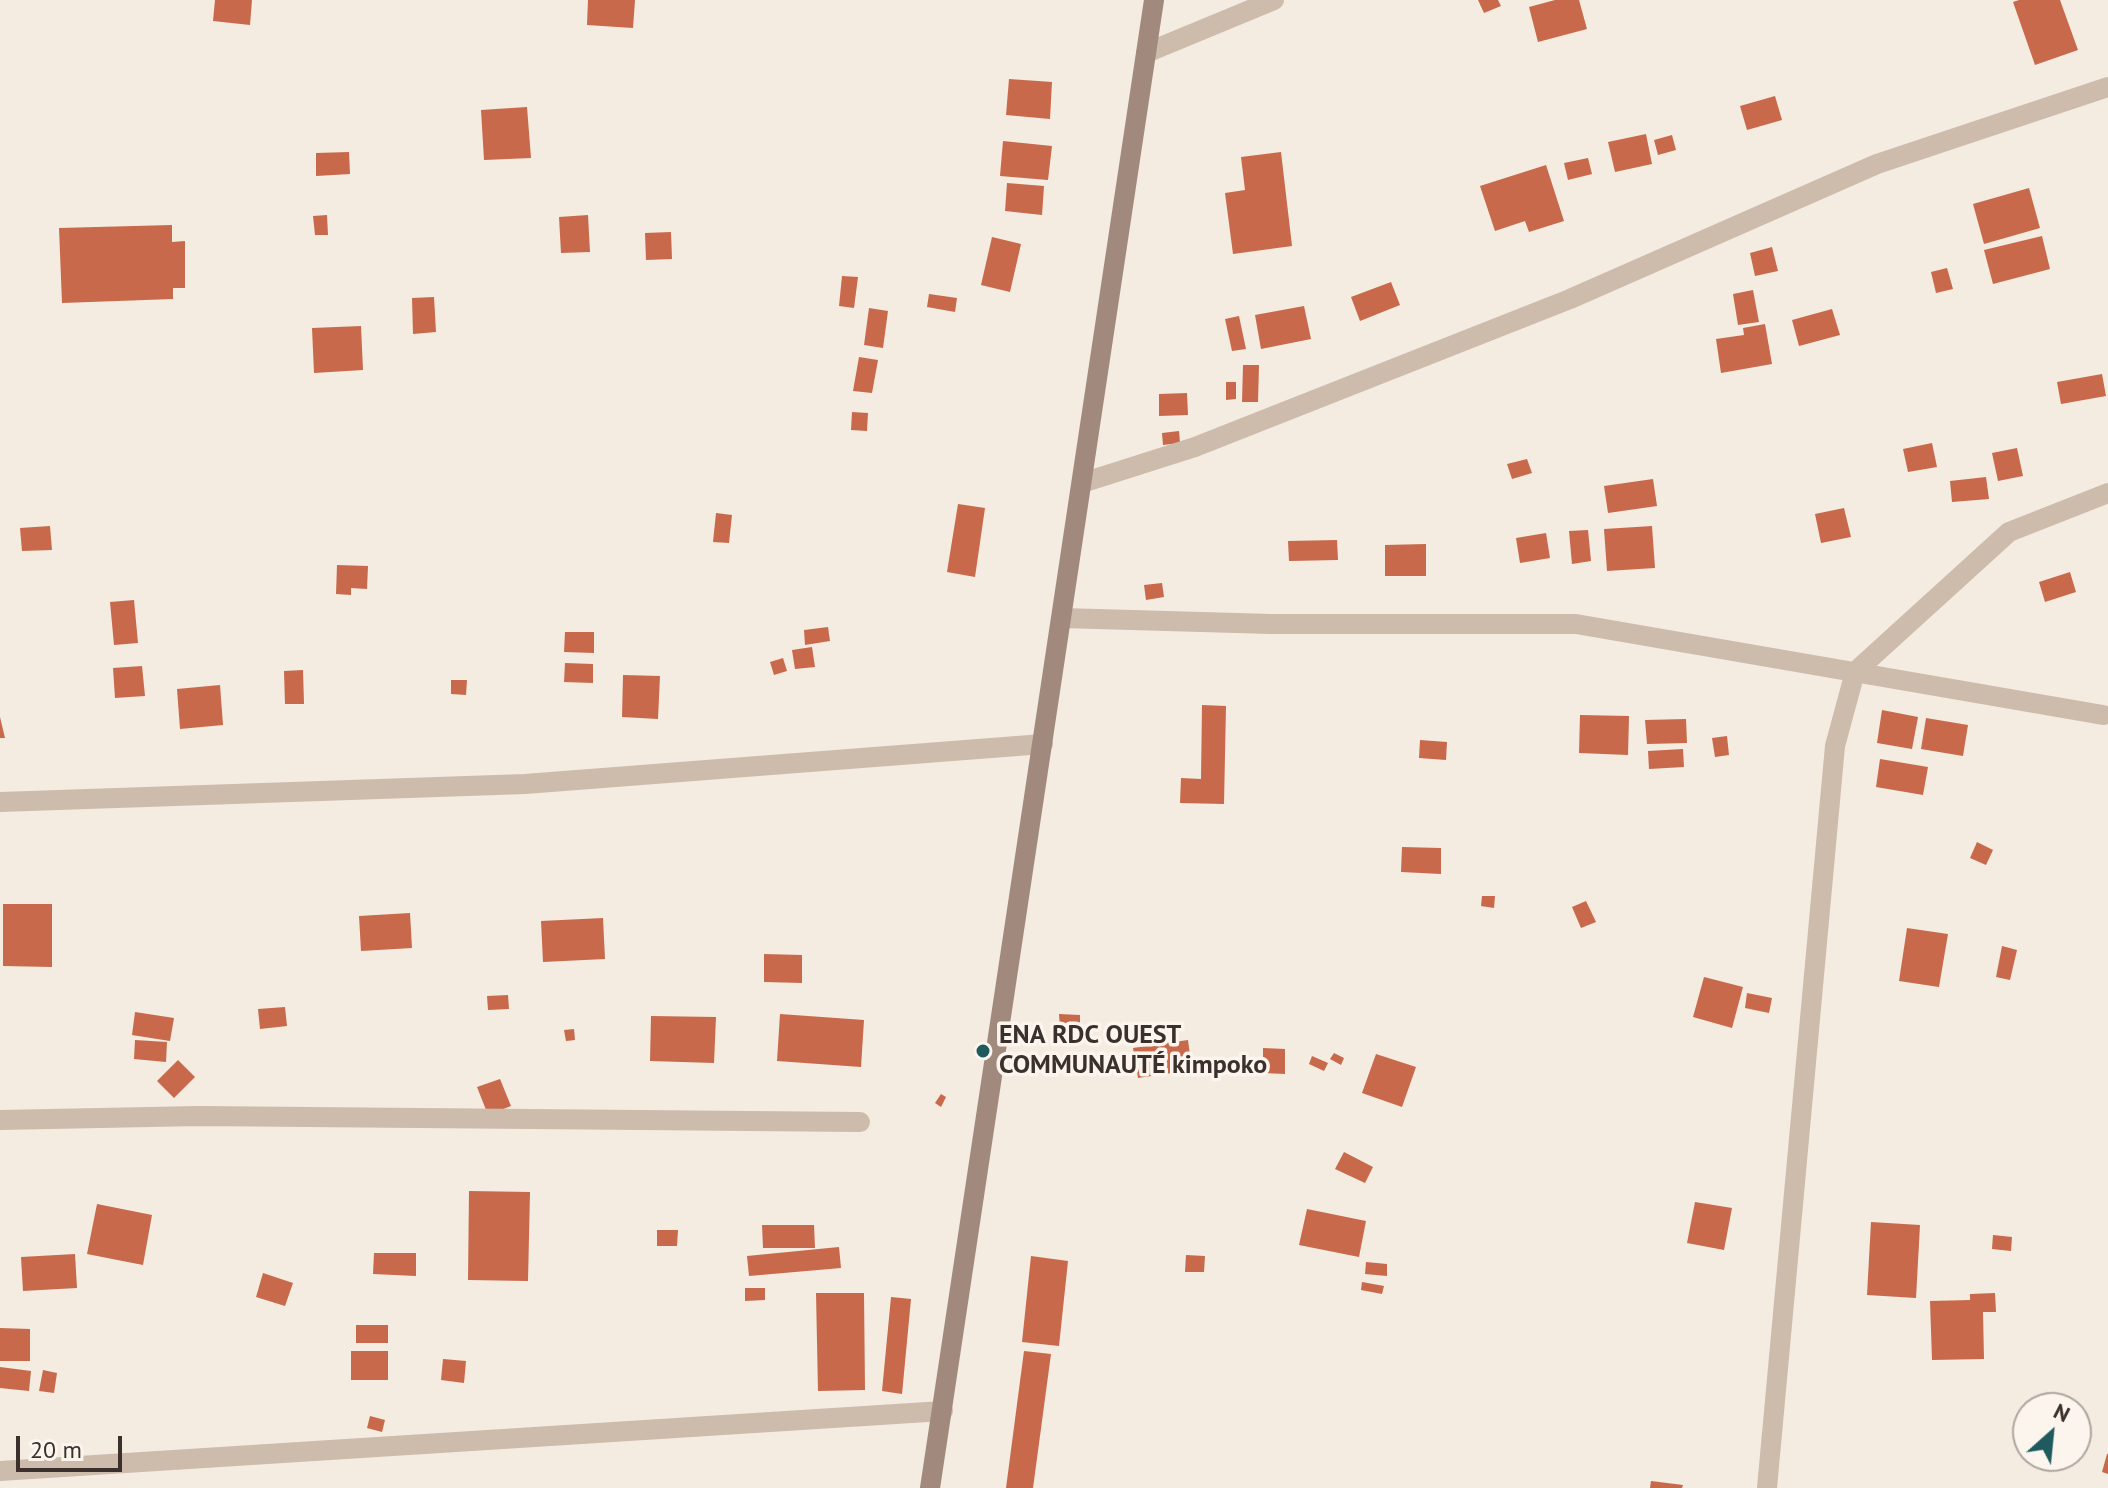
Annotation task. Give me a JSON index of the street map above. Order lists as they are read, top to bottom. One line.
{"places":["ENA RDC OUEST COMMUNAUTÉ kimpoko"],"scale_bar":"20 m","north":"top right"}
